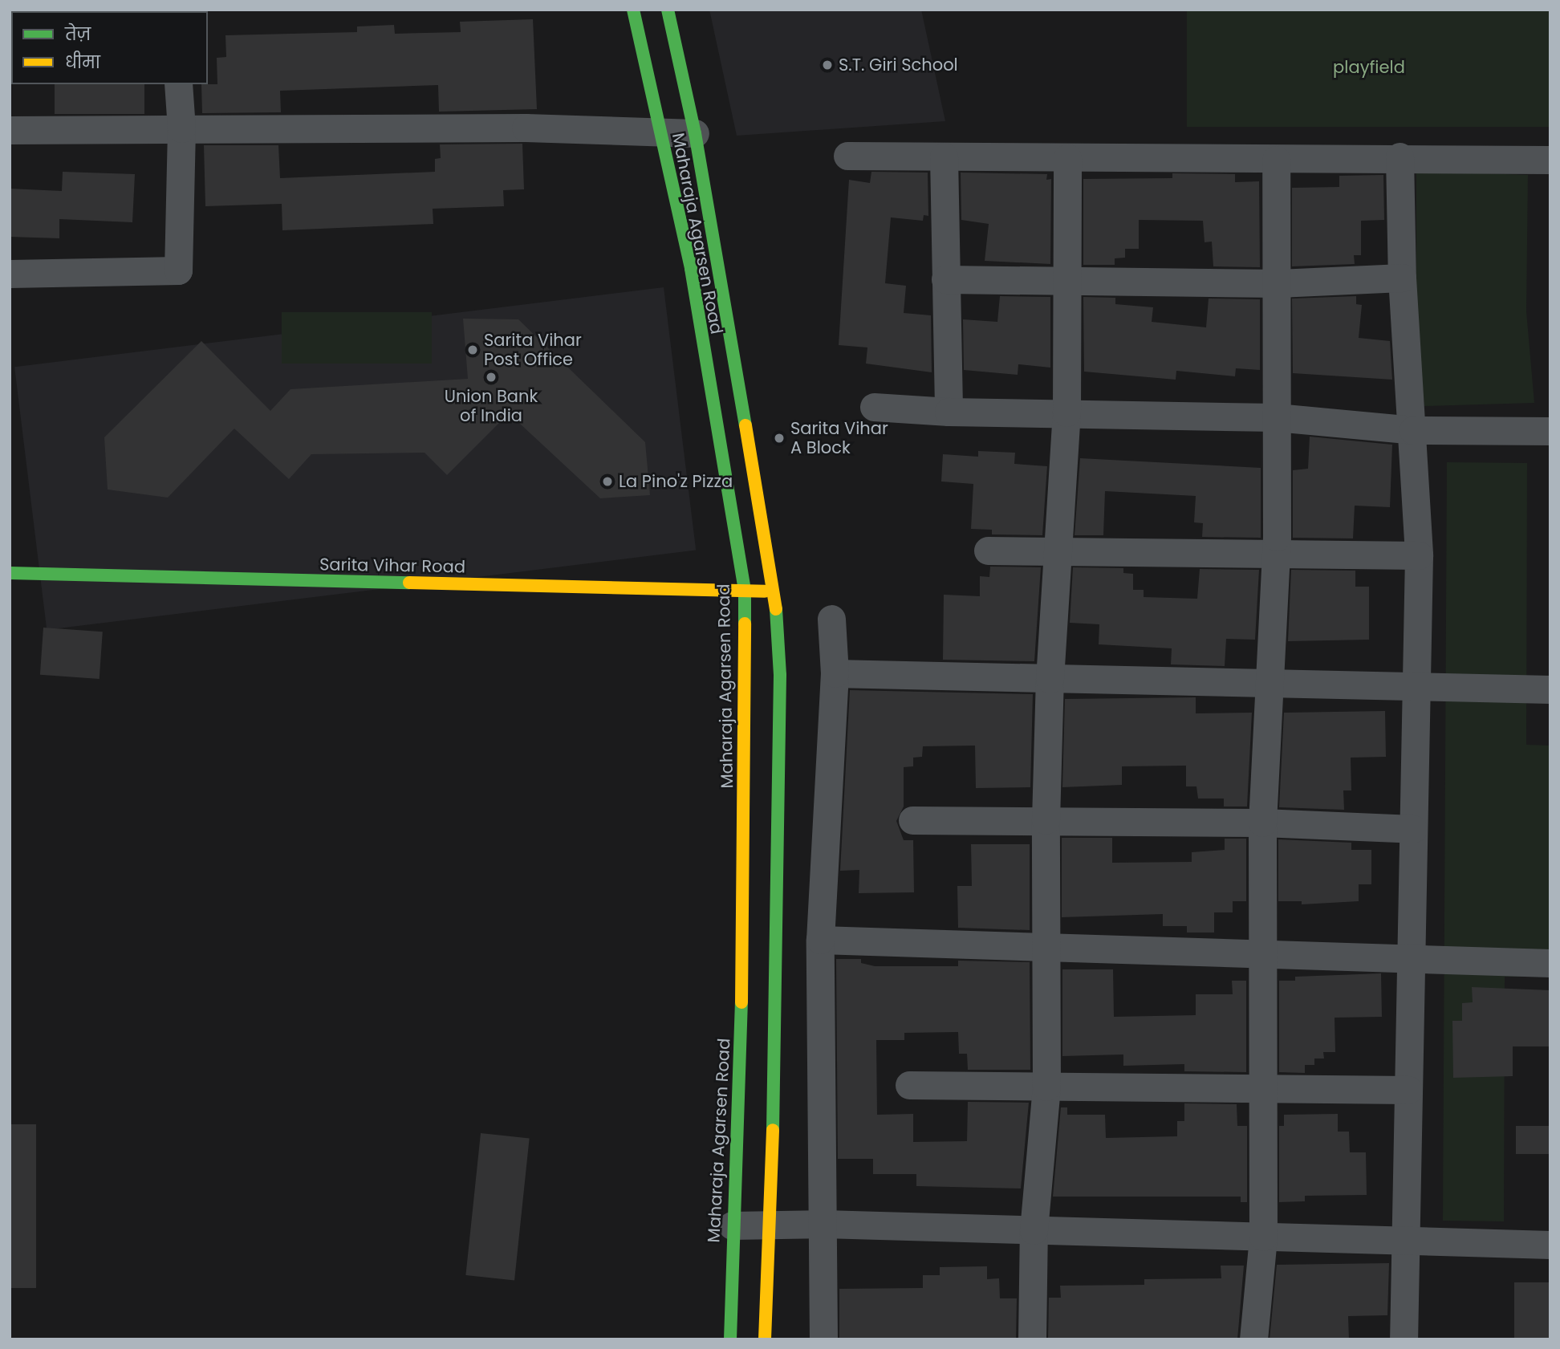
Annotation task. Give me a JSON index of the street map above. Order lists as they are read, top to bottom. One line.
{"streets":{"street":["Maharaja Agarsen Road","Sarita Vihar Road"]},"crossings":[["Maharaja Agarsen Road","Sarita Vihar Road"]],"parks":["playfield"],"places":["S.T. Giri School","Sarita Vihar Post Office","Union Bank of India","Sarita Vihar A Block","La Pino'z Pizza"],"legend":["तेज़","धीमा"]}
